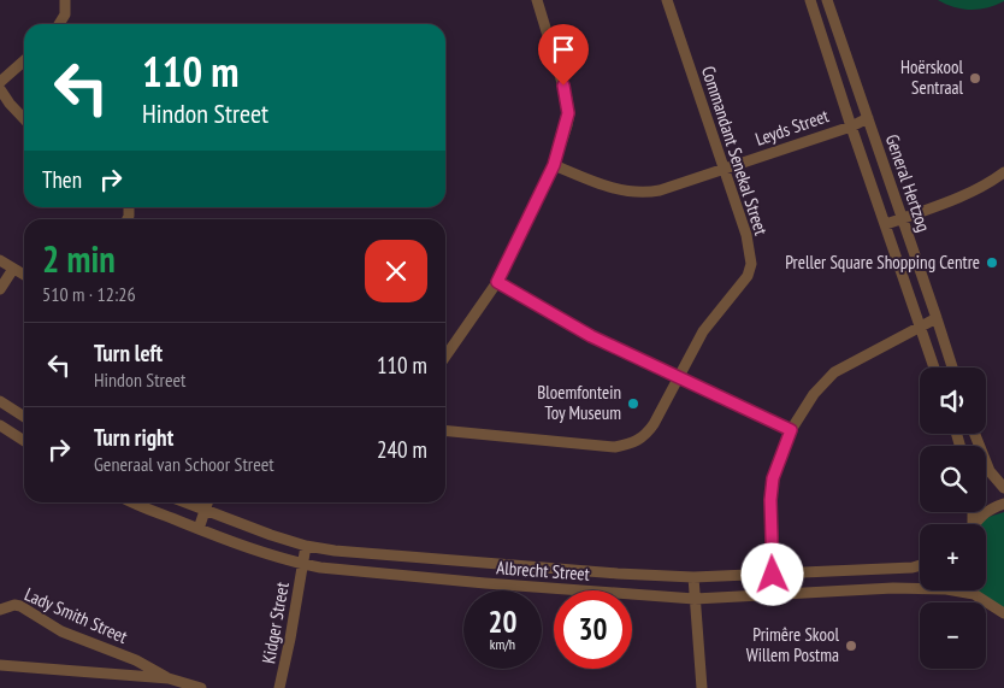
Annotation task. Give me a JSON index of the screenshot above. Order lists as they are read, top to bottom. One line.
{"streets":{"street":["Leyds Street","Commandant Senekal Street","General Hertzog","Albrecht Street","Lady Smith Street","Kidger Street"]},"crossings":[["Leyds Street","Commandant Senekal Street"],["Leyds Street","General Hertzog"],["Albrecht Street","Kidger Street"]],"places":["Hoërskool Sentraal","Preller Square Shopping Centre","Bloemfontein Toy Museum","Primêre Skool Willem Postma"],"page":{"turn":["110 m","Hindon Street"],"then":"Then","heading":["2 min","510 m · 12:26"],"list":[{"name":"Turn left","note":"Hindon Street","value":"110 m"},{"name":"Turn right","note":"Generaal van Schoor Street","value":"240 m"}],"map_buttons":["+","−"],"speed":"20 km/h","limit":"30"}}
